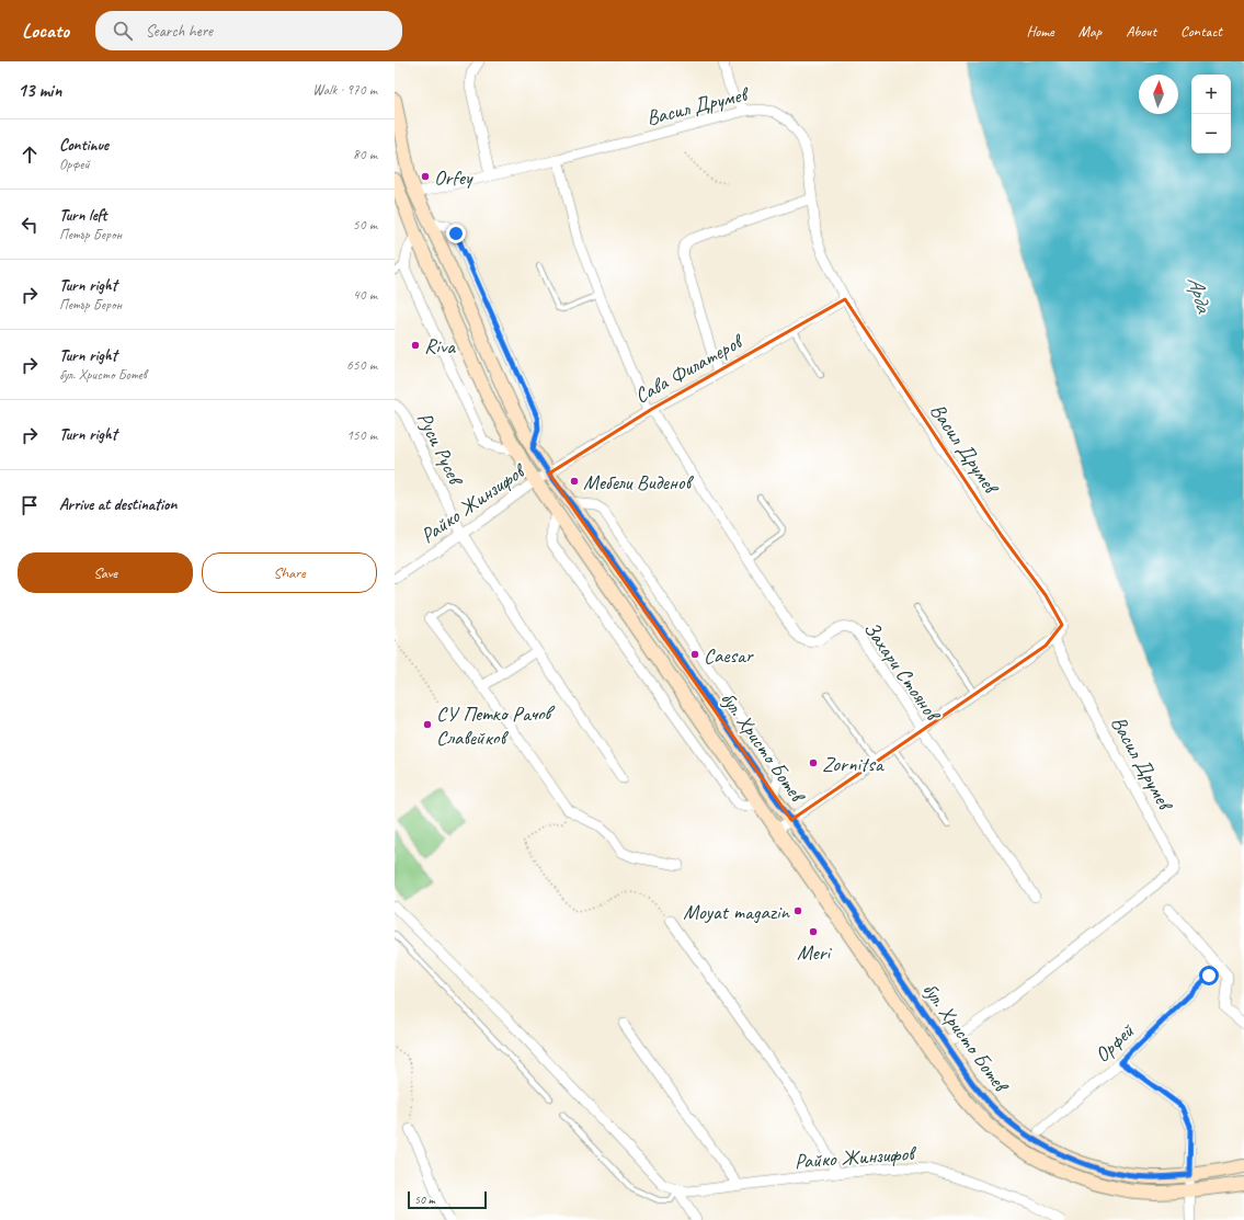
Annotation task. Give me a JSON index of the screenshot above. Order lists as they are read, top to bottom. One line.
{"streets":{"main road":["бул. Христо Ботев"],"street":["Васил Друмев","Сава Филатеров","Руси Русев","Райко Жинзифов","Захари Стоянов","Орфей"]},"crossings":[["Васил Друмев","Сава Филатеров"],["Васил Друмев","Захари Стоянов"],["Васил Друмев","бул. Христо Ботев"],["Сава Филатеров","Райко Жинзифов"],["Сава Филатеров","Захари Стоянов"],["Сава Филатеров","бул. Христо Ботев"],["Руси Русев","Райко Жинзифов"],["Райко Жинзифов","бул. Христо Ботев"]],"water":["Арда"],"places":["Orfey","Riva","Мебели Виденов","Caesar","СУ Петко Рачов Славейков","Zornitsa","Moyat magazin","Meri"],"scale_bar":"50 m","north":"top","page":{"header":"Locato","search":"Search here","nav":["Home","Map","About","Contact"],"heading":["13 min","Walk · 970 m"],"map_buttons":["+","−"],"list":[["Continue","Орфей","80 m"],["Turn left","Петър Берон","50 m"],["Turn right","Петър Берон","40 m"],["Turn right","бул. Христо Ботев","650 m"],["Turn right","150 m"],"Arrive at destination"],"buttons":["Save","Share"],"scale":"50 m"}}
